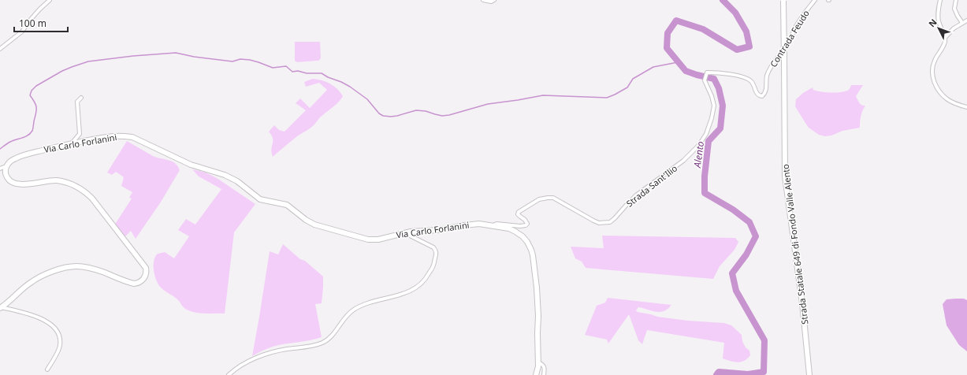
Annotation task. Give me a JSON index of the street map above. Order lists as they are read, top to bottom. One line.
{"streets":{"main road":["Via Carlo Forlanini","Strada Statale 649 di Fondo Valle Alento"],"street":["Contrada Feudo","Strada Sant'Ilio"]},"crossings":[["Contrada Feudo","Strada Sant'Ilio"],["Via Carlo Forlanini","Strada Sant'Ilio"]],"water":["Alento"],"scale_bar":"100 m","north":"top left"}
